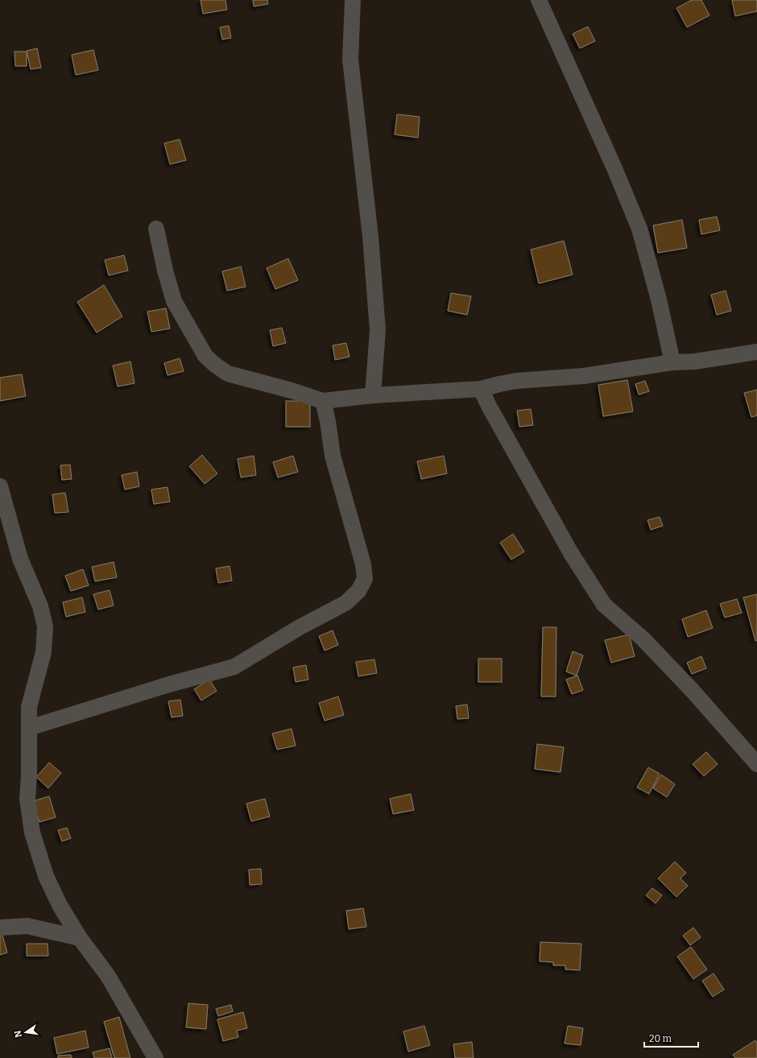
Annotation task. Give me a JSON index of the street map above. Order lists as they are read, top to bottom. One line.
{"scale_bar":"20 m","north":"left"}
